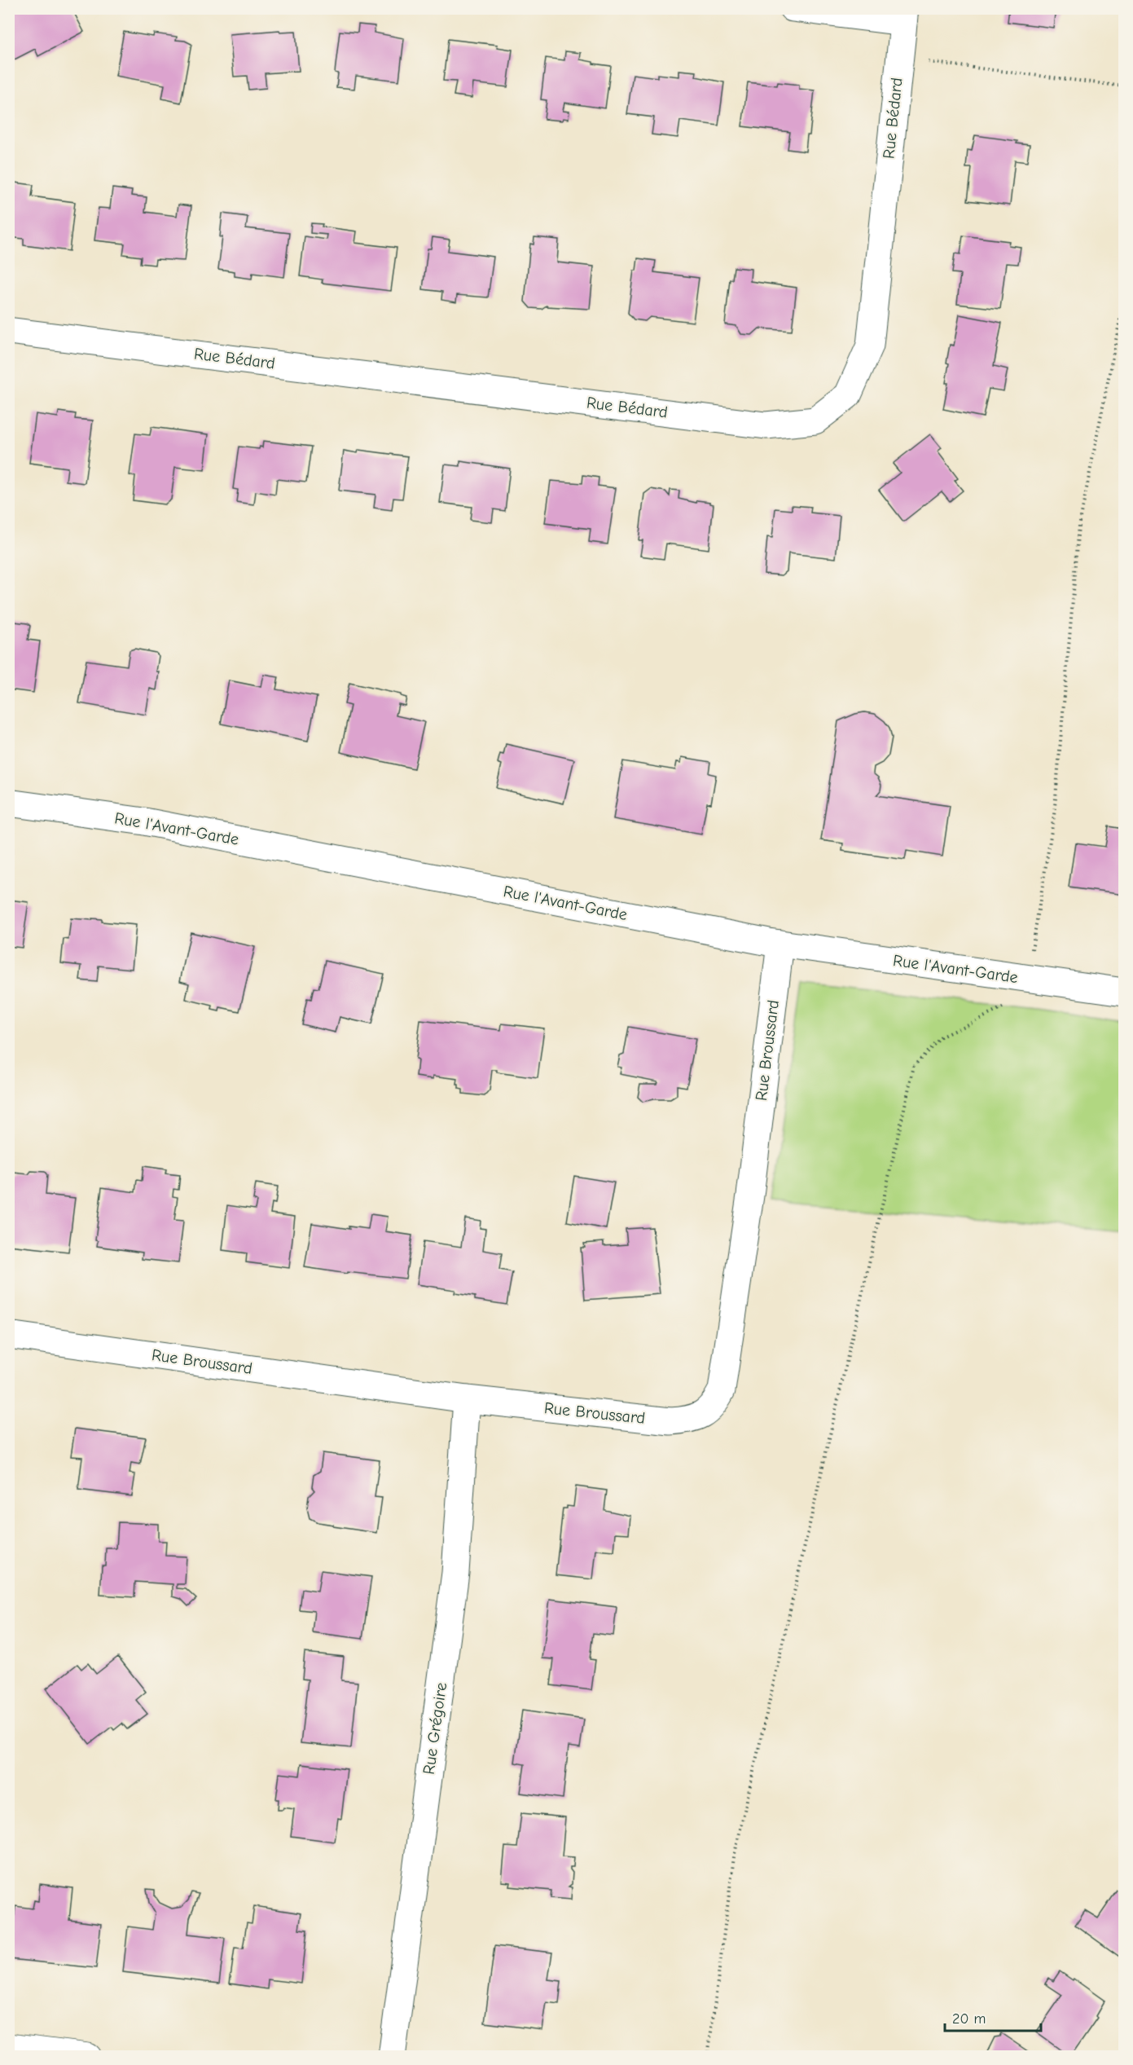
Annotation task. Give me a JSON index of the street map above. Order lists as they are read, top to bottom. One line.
{"streets":{"street":["Rue Bédard","Rue l'Avant-Garde","Rue Broussard","Rue Grégoire"]},"crossings":[["Rue l'Avant-Garde","Rue Broussard"],["Rue Broussard","Rue Grégoire"]],"scale_bar":"20 m"}
